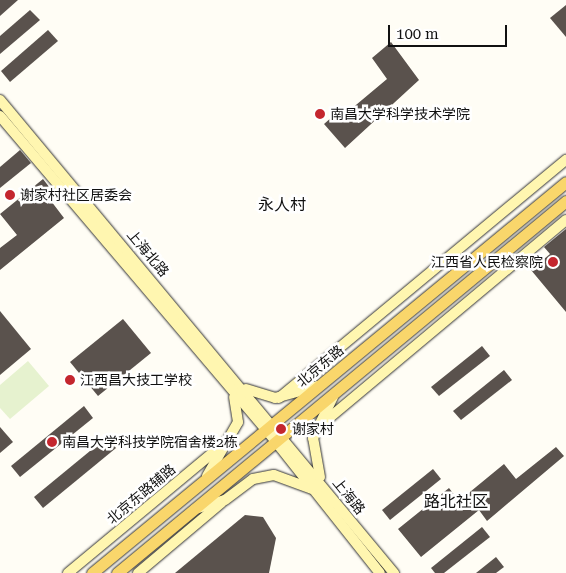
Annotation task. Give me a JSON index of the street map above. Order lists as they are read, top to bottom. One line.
{"streets":{"main road":["上海北路","北京东路","北京东路辅路","上海路"]},"crossings":[["上海北路","北京东路"],["上海北路","上海路"],["北京东路","上海路"]],"districts":["永人村","路北社区"],"places":["南昌大学科学技术学院","谢家村社区居委会","江西省人民检察院","江西昌大技工学校","谢家村","南昌大学科技学院宿舍楼2栋"],"scale_bar":"100 m"}
